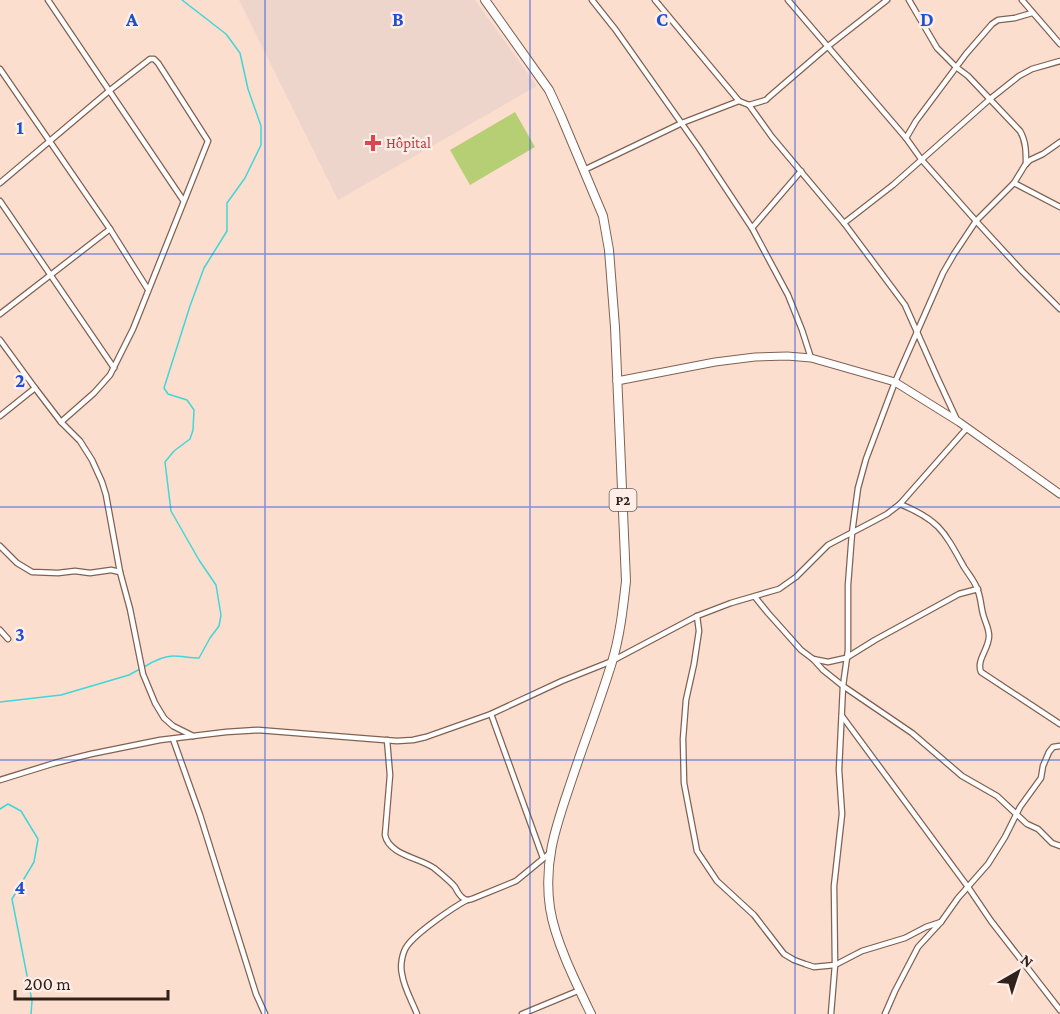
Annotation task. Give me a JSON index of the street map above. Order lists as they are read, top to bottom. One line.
{"streets":{"main road":["P2"]},"places":{"health":["Hôpital"]},"scale_bar":"200 m","north":"top right","grid":{"columns":["A","B","C","D"],"rows":["1","2","3","4"]}}
